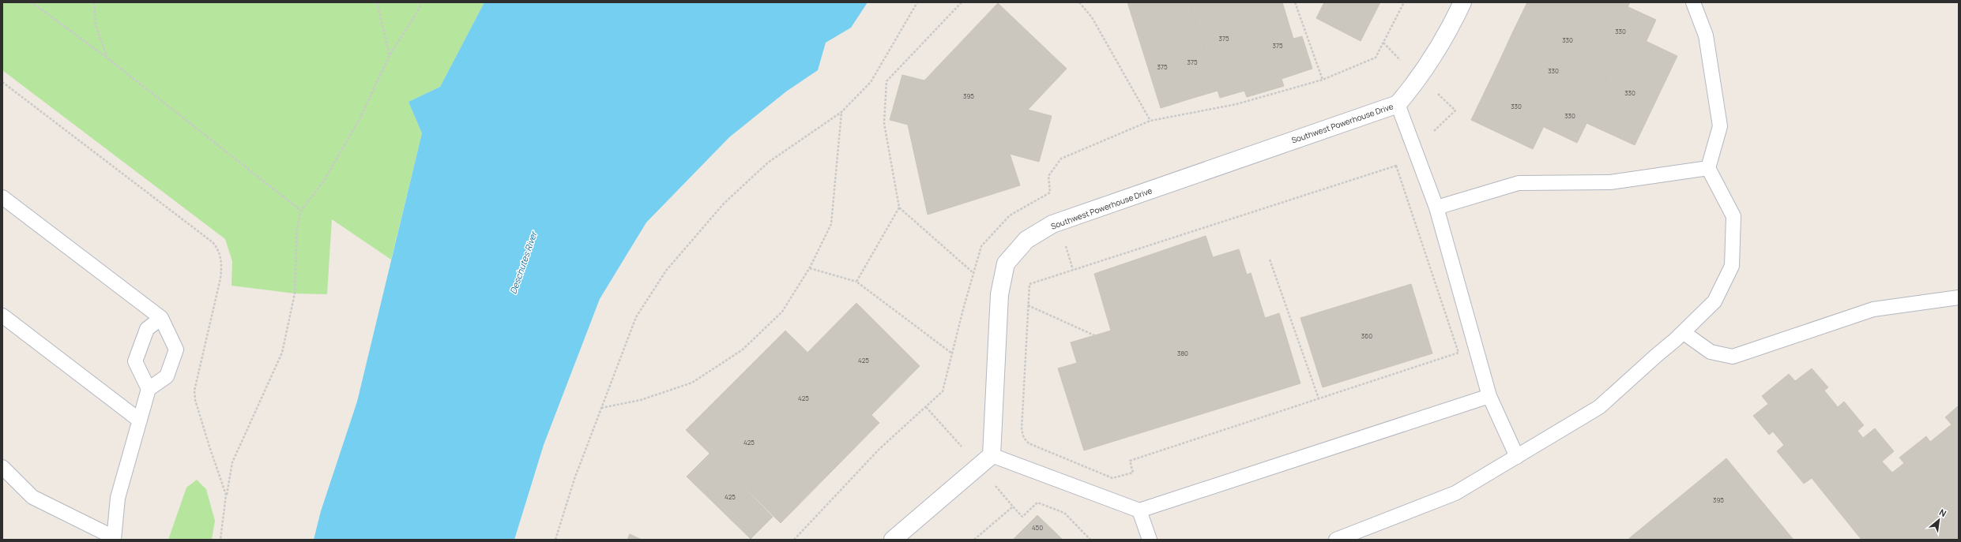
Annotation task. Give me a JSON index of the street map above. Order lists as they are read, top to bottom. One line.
{"streets":{"street":["Southwest Powerhouse Drive"]},"water":["Deschutes River"],"house_numbers":["330","375","330","375","375","375","330","330","395","330","330","360","380","425","425","425","425","395","450"],"north":"top right"}
